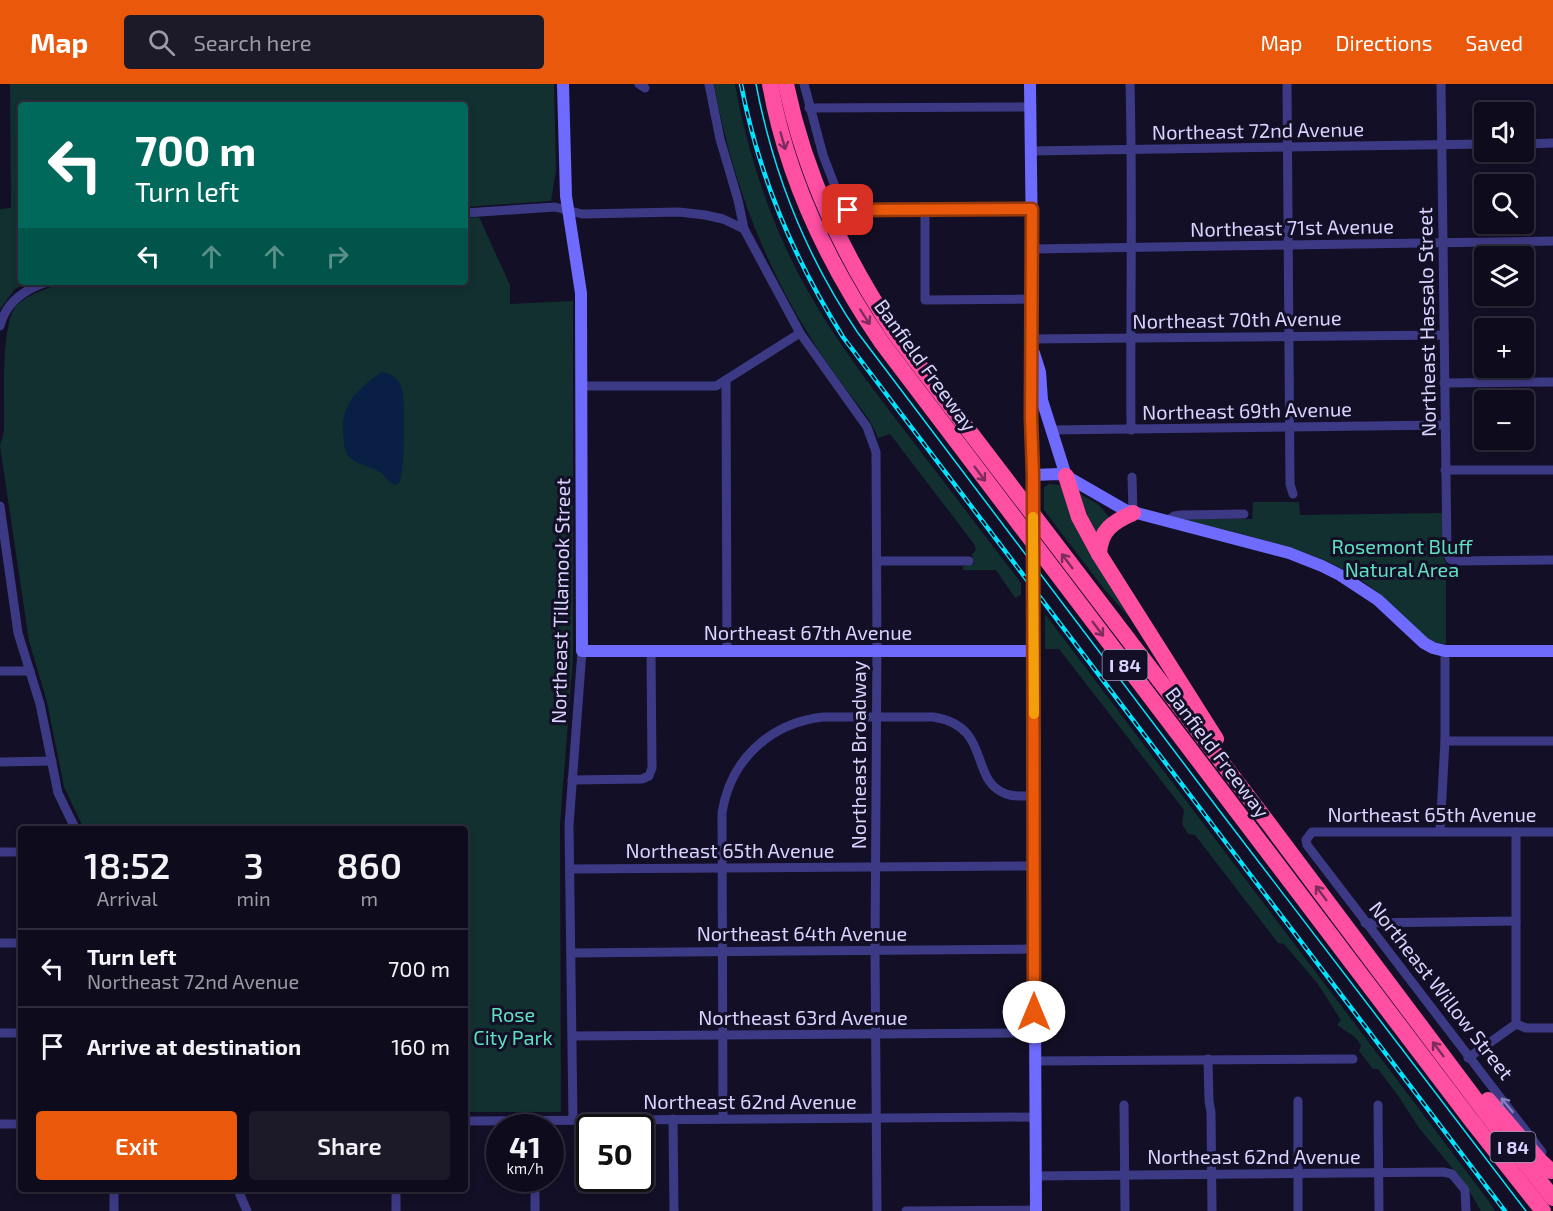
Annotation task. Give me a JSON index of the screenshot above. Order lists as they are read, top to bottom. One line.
{"streets":{"highway":["Banfield Freeway","I 84"],"street":["Northeast 72nd Avenue","Northeast 71st Avenue","Northeast 70th Avenue","Northeast Hassalo Street","Northeast 69th Avenue","Northeast Tillamook Street","Northeast 67th Avenue","Northeast Broadway","Northeast 65th Avenue","Northeast 64th Avenue","Northeast Willow Street","Northeast 63rd Avenue","Northeast 62nd Avenue"]},"crossings":[["Northeast 72nd Avenue","Northeast Hassalo Street"],["Northeast 71st Avenue","Northeast Hassalo Street"],["Northeast 70th Avenue","Northeast Hassalo Street"],["Northeast Hassalo Street","Northeast 69th Avenue"],["Northeast Tillamook Street","Northeast 67th Avenue"],["Northeast Tillamook Street","Northeast 65th Avenue"],["Northeast Tillamook Street","Northeast 64th Avenue"],["Northeast Tillamook Street","Northeast 63rd Avenue"],["Northeast Tillamook Street","Northeast 62nd Avenue"],["Northeast 67th Avenue","Northeast Broadway"],["Northeast Broadway","Northeast 65th Avenue"],["Northeast Broadway","Northeast 64th Avenue"],["Northeast Broadway","Northeast 63rd Avenue"],["Northeast Broadway","Northeast 62nd Avenue"],["Northeast 65th Avenue","Northeast Willow Street"]],"parks":["Rosemont Bluff Natural Area","Rose City Park"],"page":{"header":"Map","search":"Search here","nav":["Map","Directions","Saved"],"map_buttons":["+","−"],"turn":["700 m","Turn left"],"eta":["18:52","Arrival","3","min","860","m"],"list":[{"name":"Turn left","note":"Northeast 72nd Avenue","value":"700 m"},{"name":"Arrive at destination","value":"160 m"}],"buttons":["Exit","Share"],"speed":"41 km/h","limit":"50"}}
